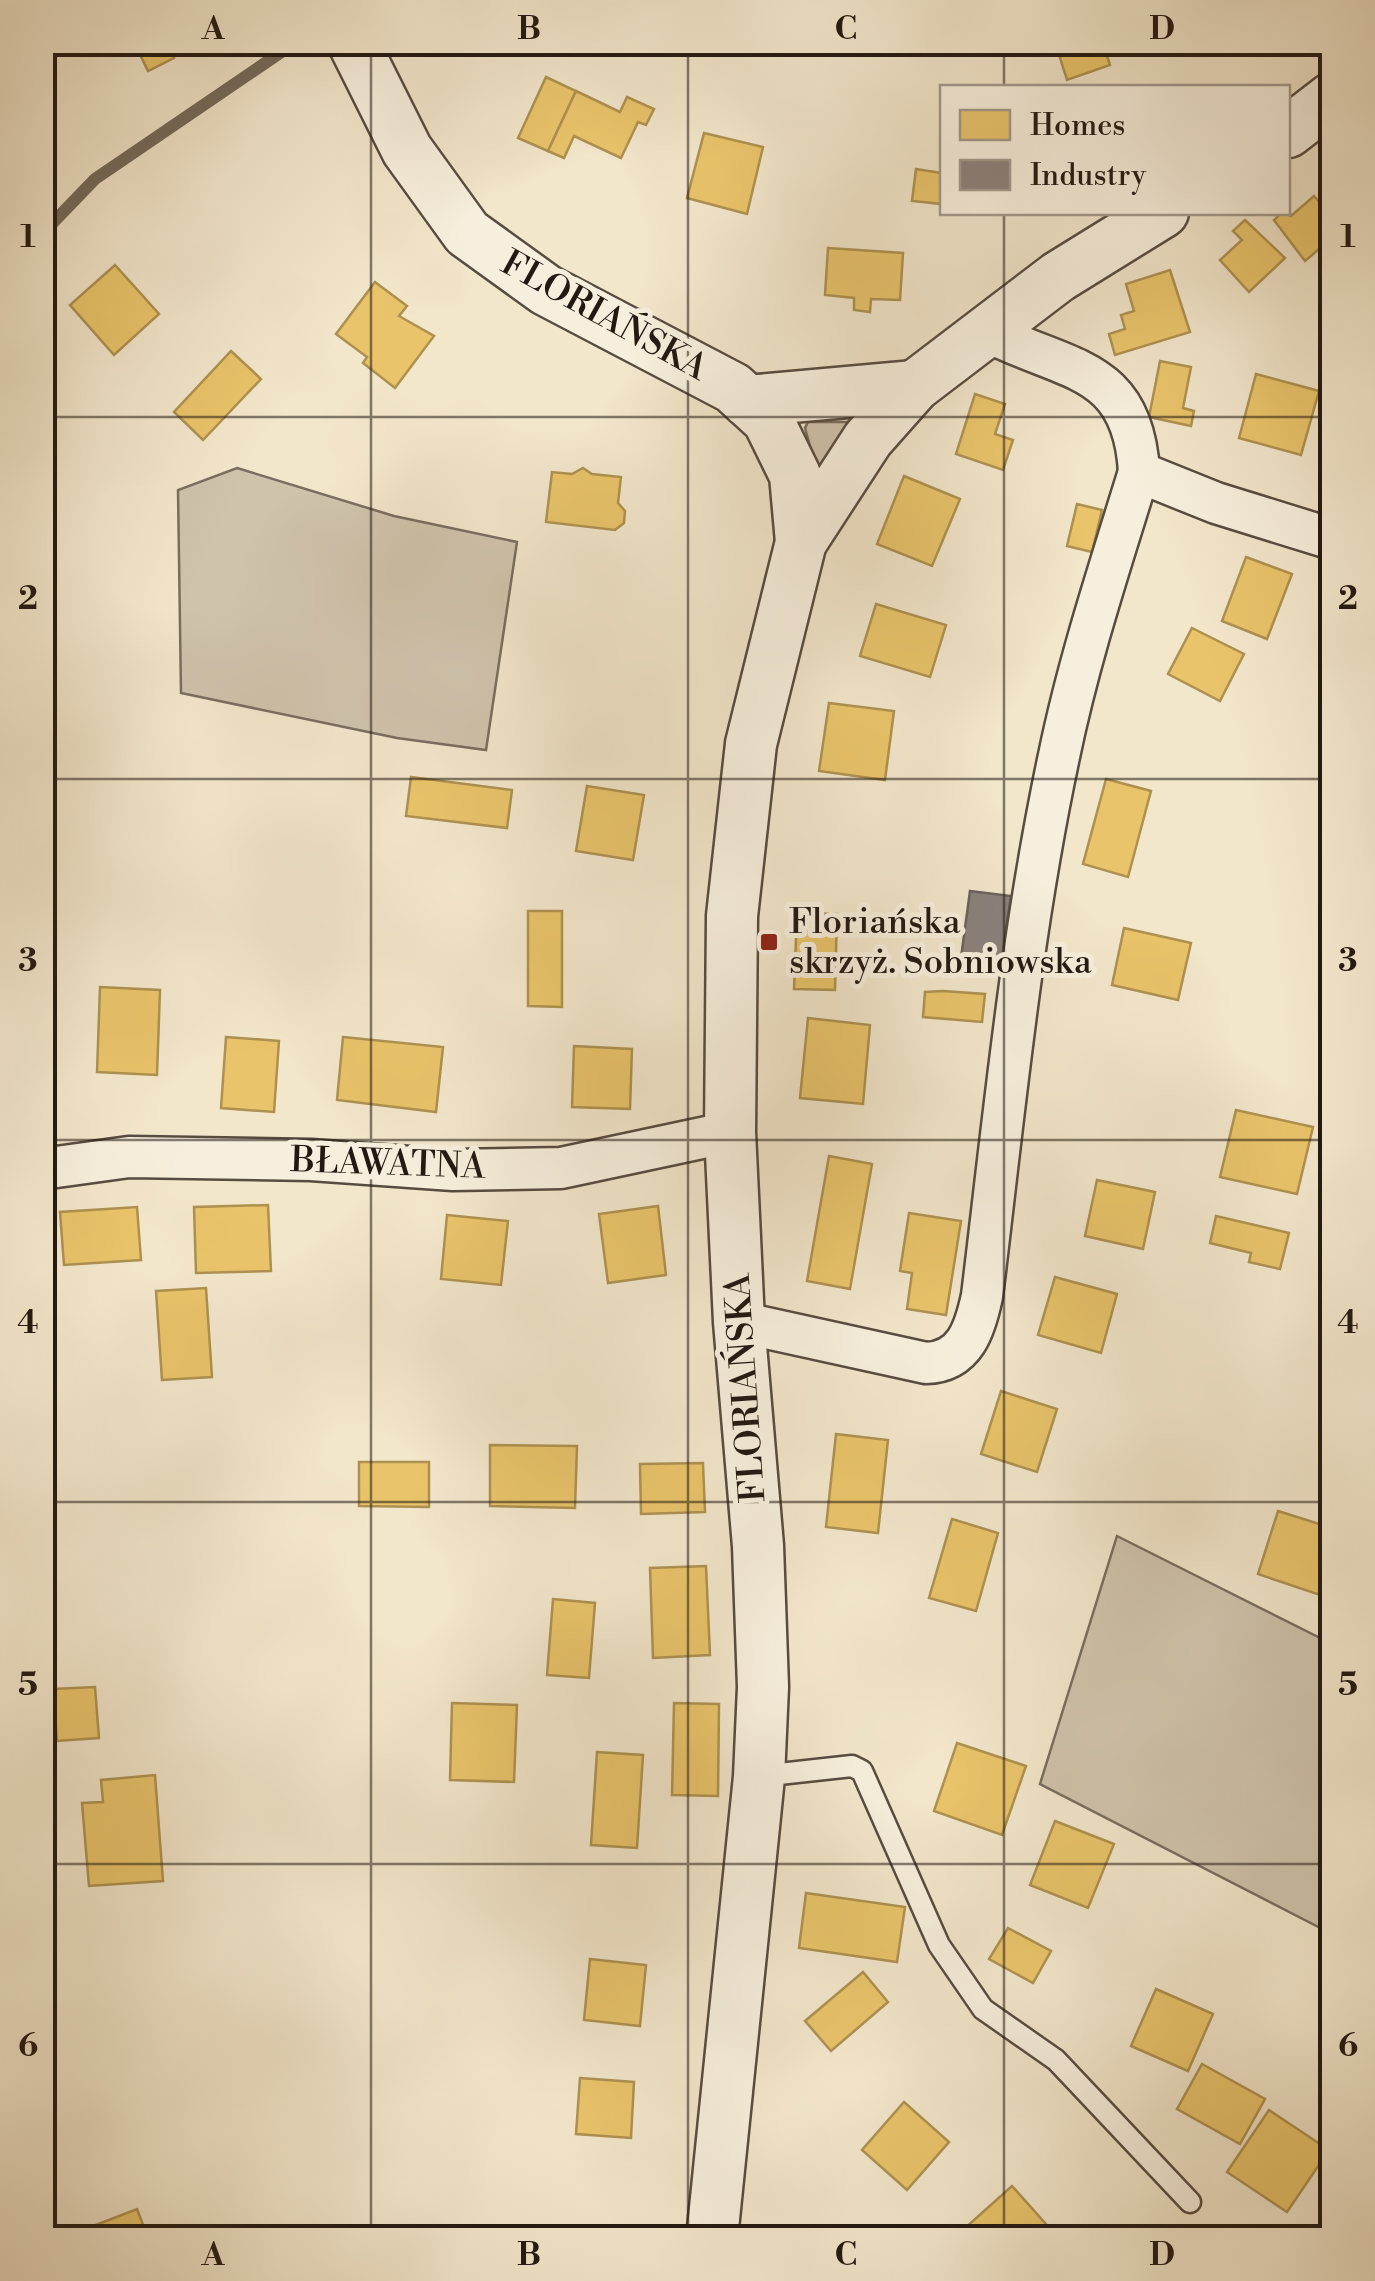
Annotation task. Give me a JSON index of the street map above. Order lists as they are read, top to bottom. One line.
{"streets":{"street":["FLORIAŃSKA","BŁAWATNA"]},"crossings":[["FLORIAŃSKA","BŁAWATNA"]],"places":{"transit":["Floriańska skrzyż. Sobniowska"]},"legend":["Homes","Industry"],"grid":{"columns":["A","B","C","D"],"rows":["1","2","3","4","5","6"]}}
